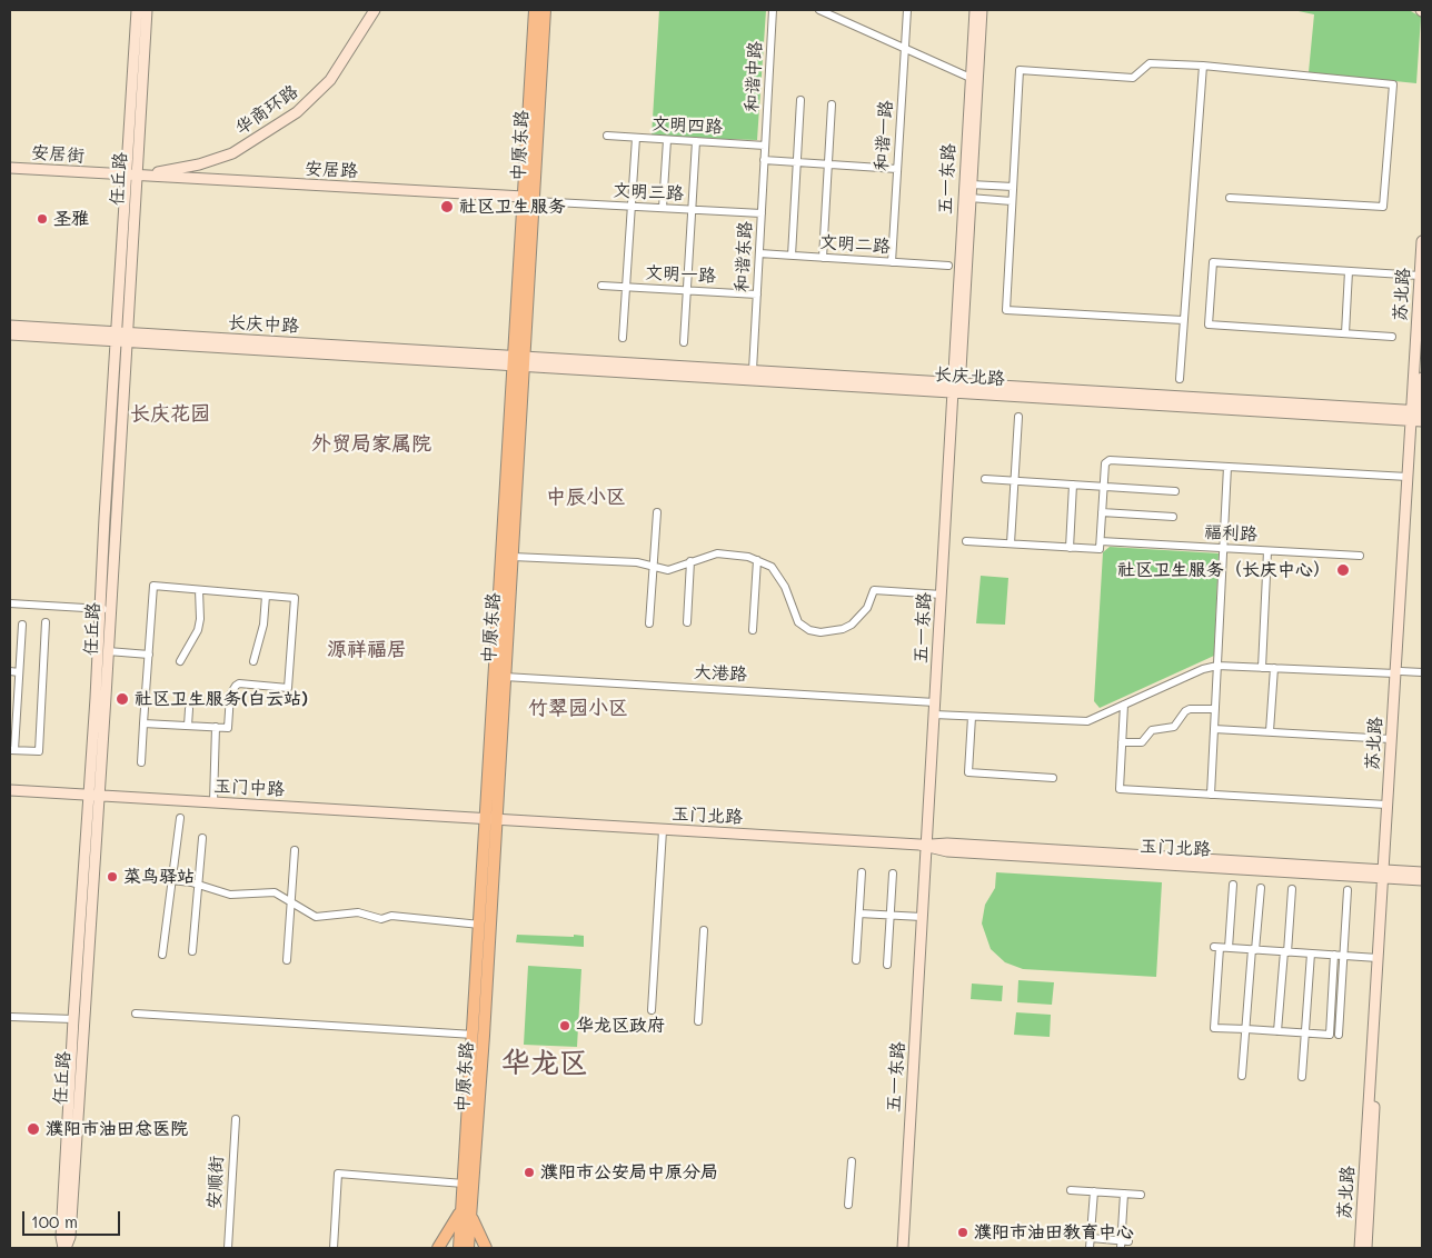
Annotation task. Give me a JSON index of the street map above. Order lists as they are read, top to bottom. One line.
{"streets":{"main road":["中原东路"],"street":["和谐中路","华商环路","文明四路","和谐一路","安居街","安居路","任丘路","五一东路","文明三路","文明二路","和谐东路","文明一路","苏北路","长庆中路","长庆北路","福利路","大港路","玉门中路","玉门北路","安顺街"]},"crossings":[["和谐中路","文明四路"],["和谐中路","和谐东路"],["华商环路","安居街"],["华商环路","安居路"],["华商环路","任丘路"],["文明四路","和谐东路"],["和谐一路","文明二路"],["中原东路","安居路"],["中原东路","文明三路"],["中原东路","长庆中路"],["中原东路","长庆北路"],["中原东路","大港路"],["中原东路","玉门中路"],["中原东路","玉门北路"],["安居街","安居路"],["安居街","任丘路"],["安居路","任丘路"],["安居路","文明三路"],["任丘路","长庆中路"],["任丘路","玉门中路"],["五一东路","长庆北路"],["五一东路","大港路"],["五一东路","玉门北路"],["文明三路","和谐东路"],["文明二路","和谐东路"],["和谐东路","文明一路"],["和谐东路","长庆北路"],["苏北路","长庆北路"],["苏北路","玉门北路"],["长庆中路","长庆北路"],["玉门中路","玉门北路"]],"districts":["长庆花园","外贸局家属院","中辰小区","源祥福居","竹翠园小区","华龙区"],"places":["社区卫生服务","圣雅","社区卫生服务（长庆中心）","社区卫生服务(白云站)","菜鸟驿站","华龙区政府","濮阳市油田总医院","濮阳市公安局中原分局","濮阳市油田教育中心"],"scale_bar":"100 m"}
